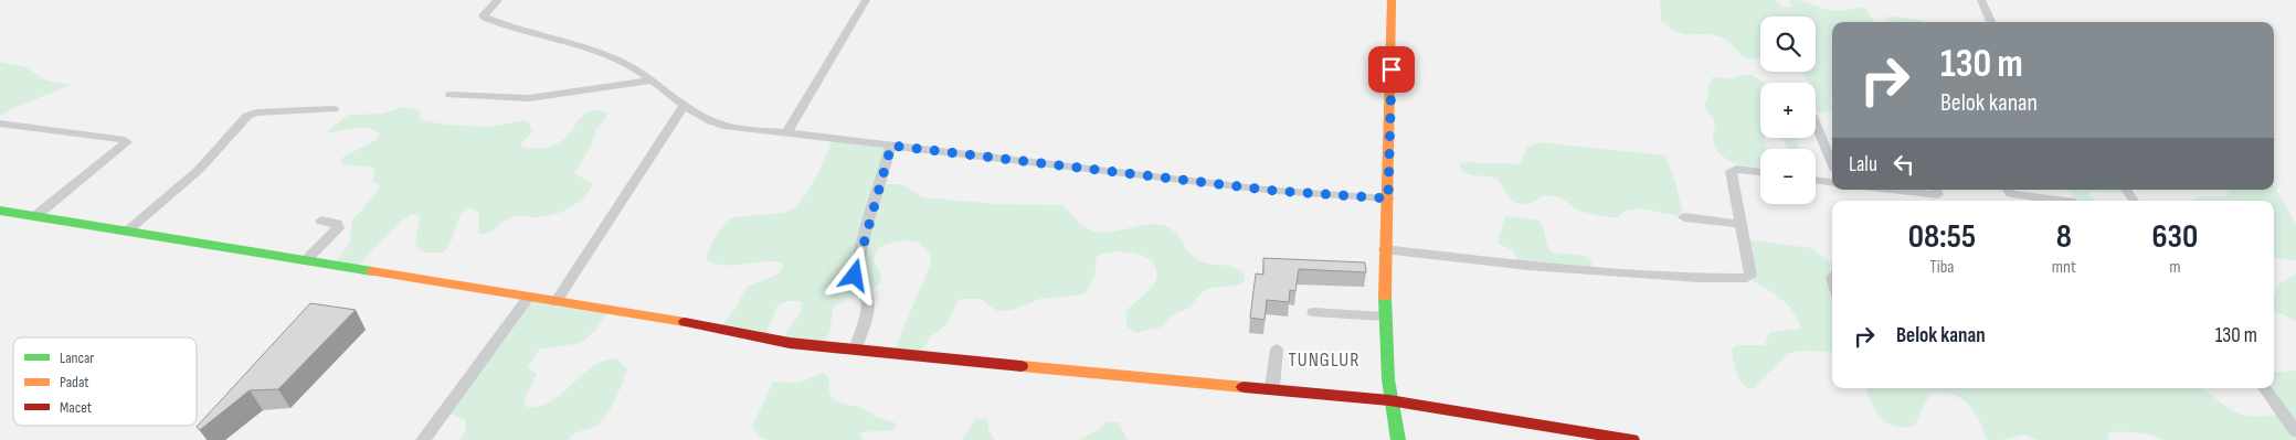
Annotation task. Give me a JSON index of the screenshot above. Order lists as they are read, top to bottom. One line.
{"districts":["TUNGLUR"],"legend":["Lancar","Padat","Macet"],"page":{"map_buttons":["+","−"],"turn":["130 m","Belok kanan"],"then":"Lalu","eta":["08:55","Tiba","8","mnt","630","m"],"list":[{"name":"Belok kanan","value":"130 m"}]}}
